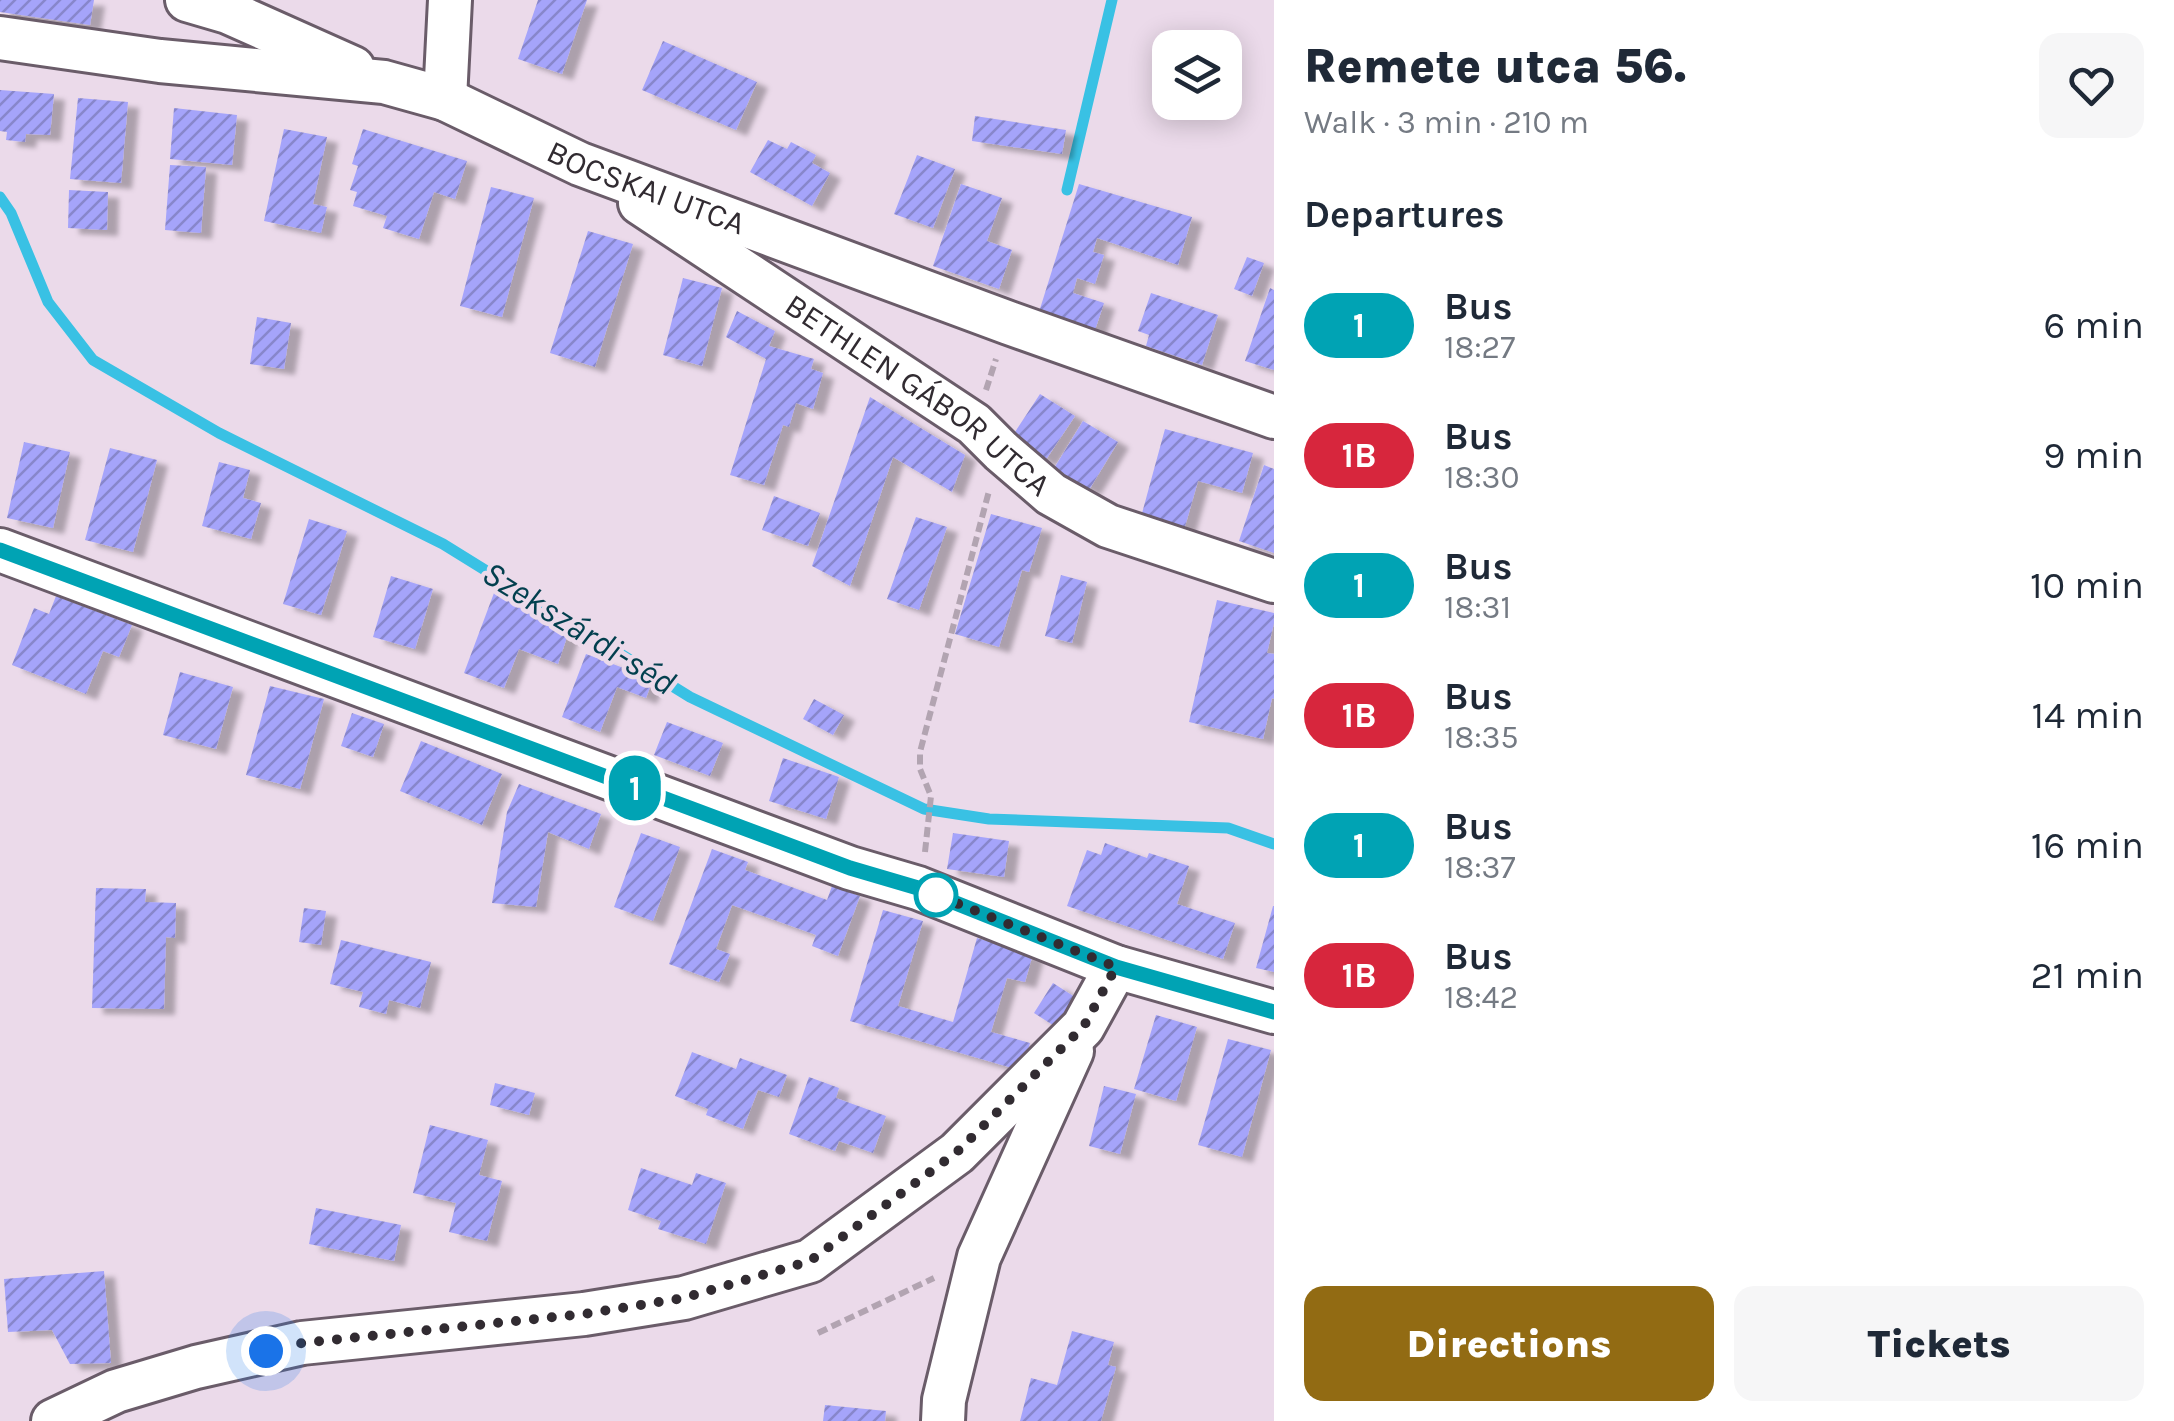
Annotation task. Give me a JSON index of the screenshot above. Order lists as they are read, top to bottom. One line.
{"streets":{"street":["BOCSKAI UTCA","BETHLEN GÁBOR UTCA"]},"crossings":[["BOCSKAI UTCA","BETHLEN GÁBOR UTCA"]],"water":["Szekszárdi-séd"],"lines":["bus line 1"],"page":{"on_map":"1","heading":[["Remete utca 56.","Walk · 3 min · 210 m"],"Departures"],"list":[{"mark":"1","name":"Bus","note":"18:27","value":"6 min"},{"mark":"1B","name":"Bus","note":"18:30","value":"9 min"},{"mark":"1","name":"Bus","note":"18:31","value":"10 min"},{"mark":"1B","name":"Bus","note":"18:35","value":"14 min"},{"mark":"1","name":"Bus","note":"18:37","value":"16 min"},{"mark":"1B","name":"Bus","note":"18:42","value":"21 min"}],"buttons":["Directions","Tickets"]}}
